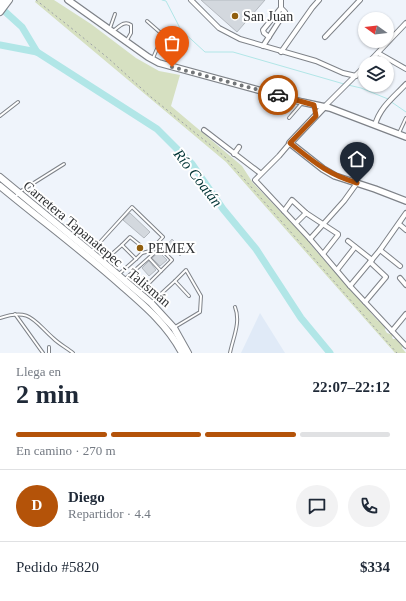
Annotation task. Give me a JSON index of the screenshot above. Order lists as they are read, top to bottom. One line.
{"streets":{"highway":["Carretera Tapanatepec - Talismán"]},"water":["Río Coatán"],"places":["San Juan","PEMEX"],"north":"left","page":{"heading":["2 min","Llega en","22:07–22:12"],"panel":["Diego","Repartidor · 4.4","Pedido #5820","$334"],"bar":"En camino · 270 m","round":"D"}}
